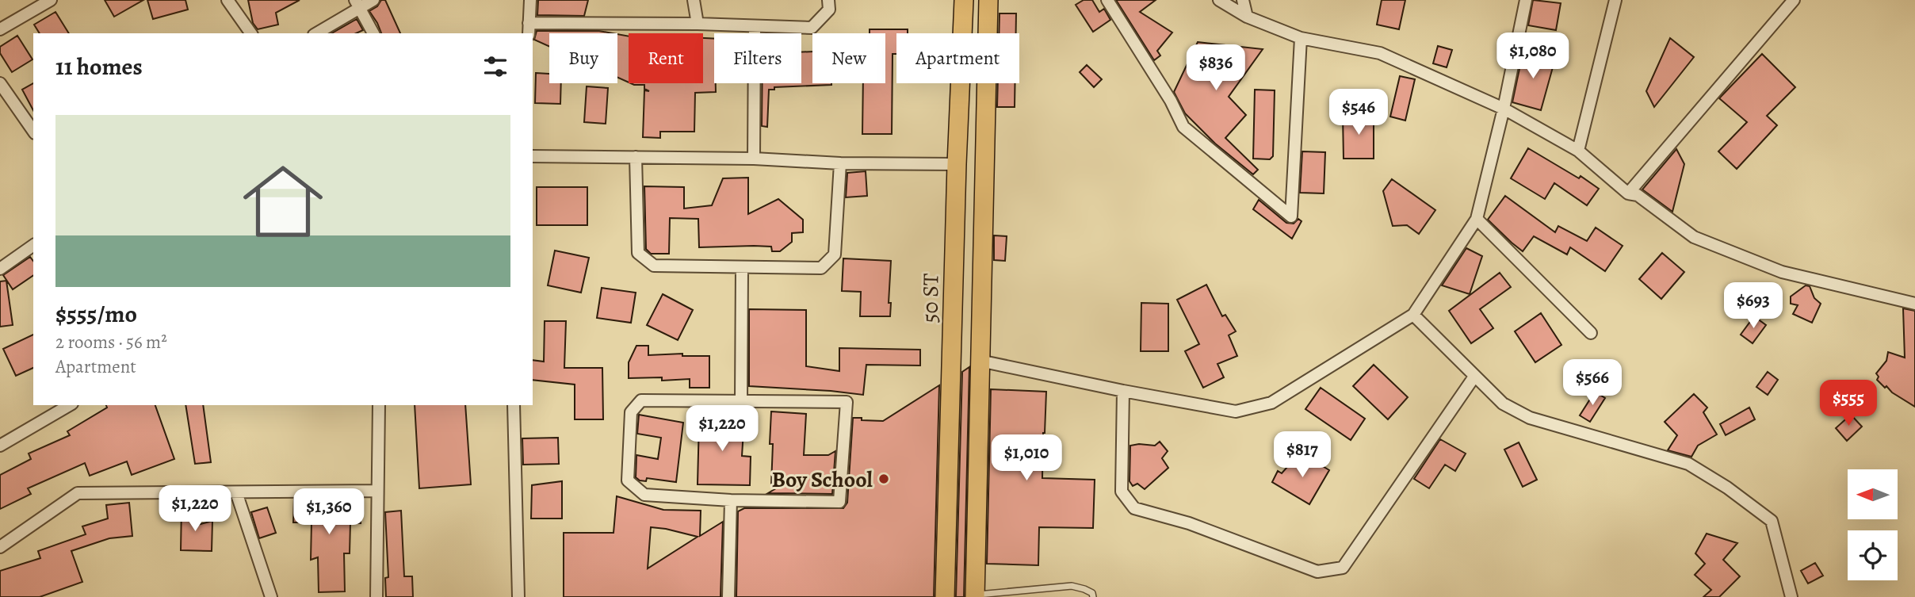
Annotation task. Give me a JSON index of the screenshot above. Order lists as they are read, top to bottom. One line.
{"streets":{"main road":["50 ST"]},"places":["Boy School"],"north":"left","page":{"price":["$1,080","$836","$546","$693","$566","$555","$1,220","$817","$1,010","$1,220","$1,360"],"chip":["Buy","Rent","Filters","New","Apartment"],"heading":"11 homes","list":[{"name":"$555/mo","note":"2 rooms · 56 m² · Apartment"}]}}
